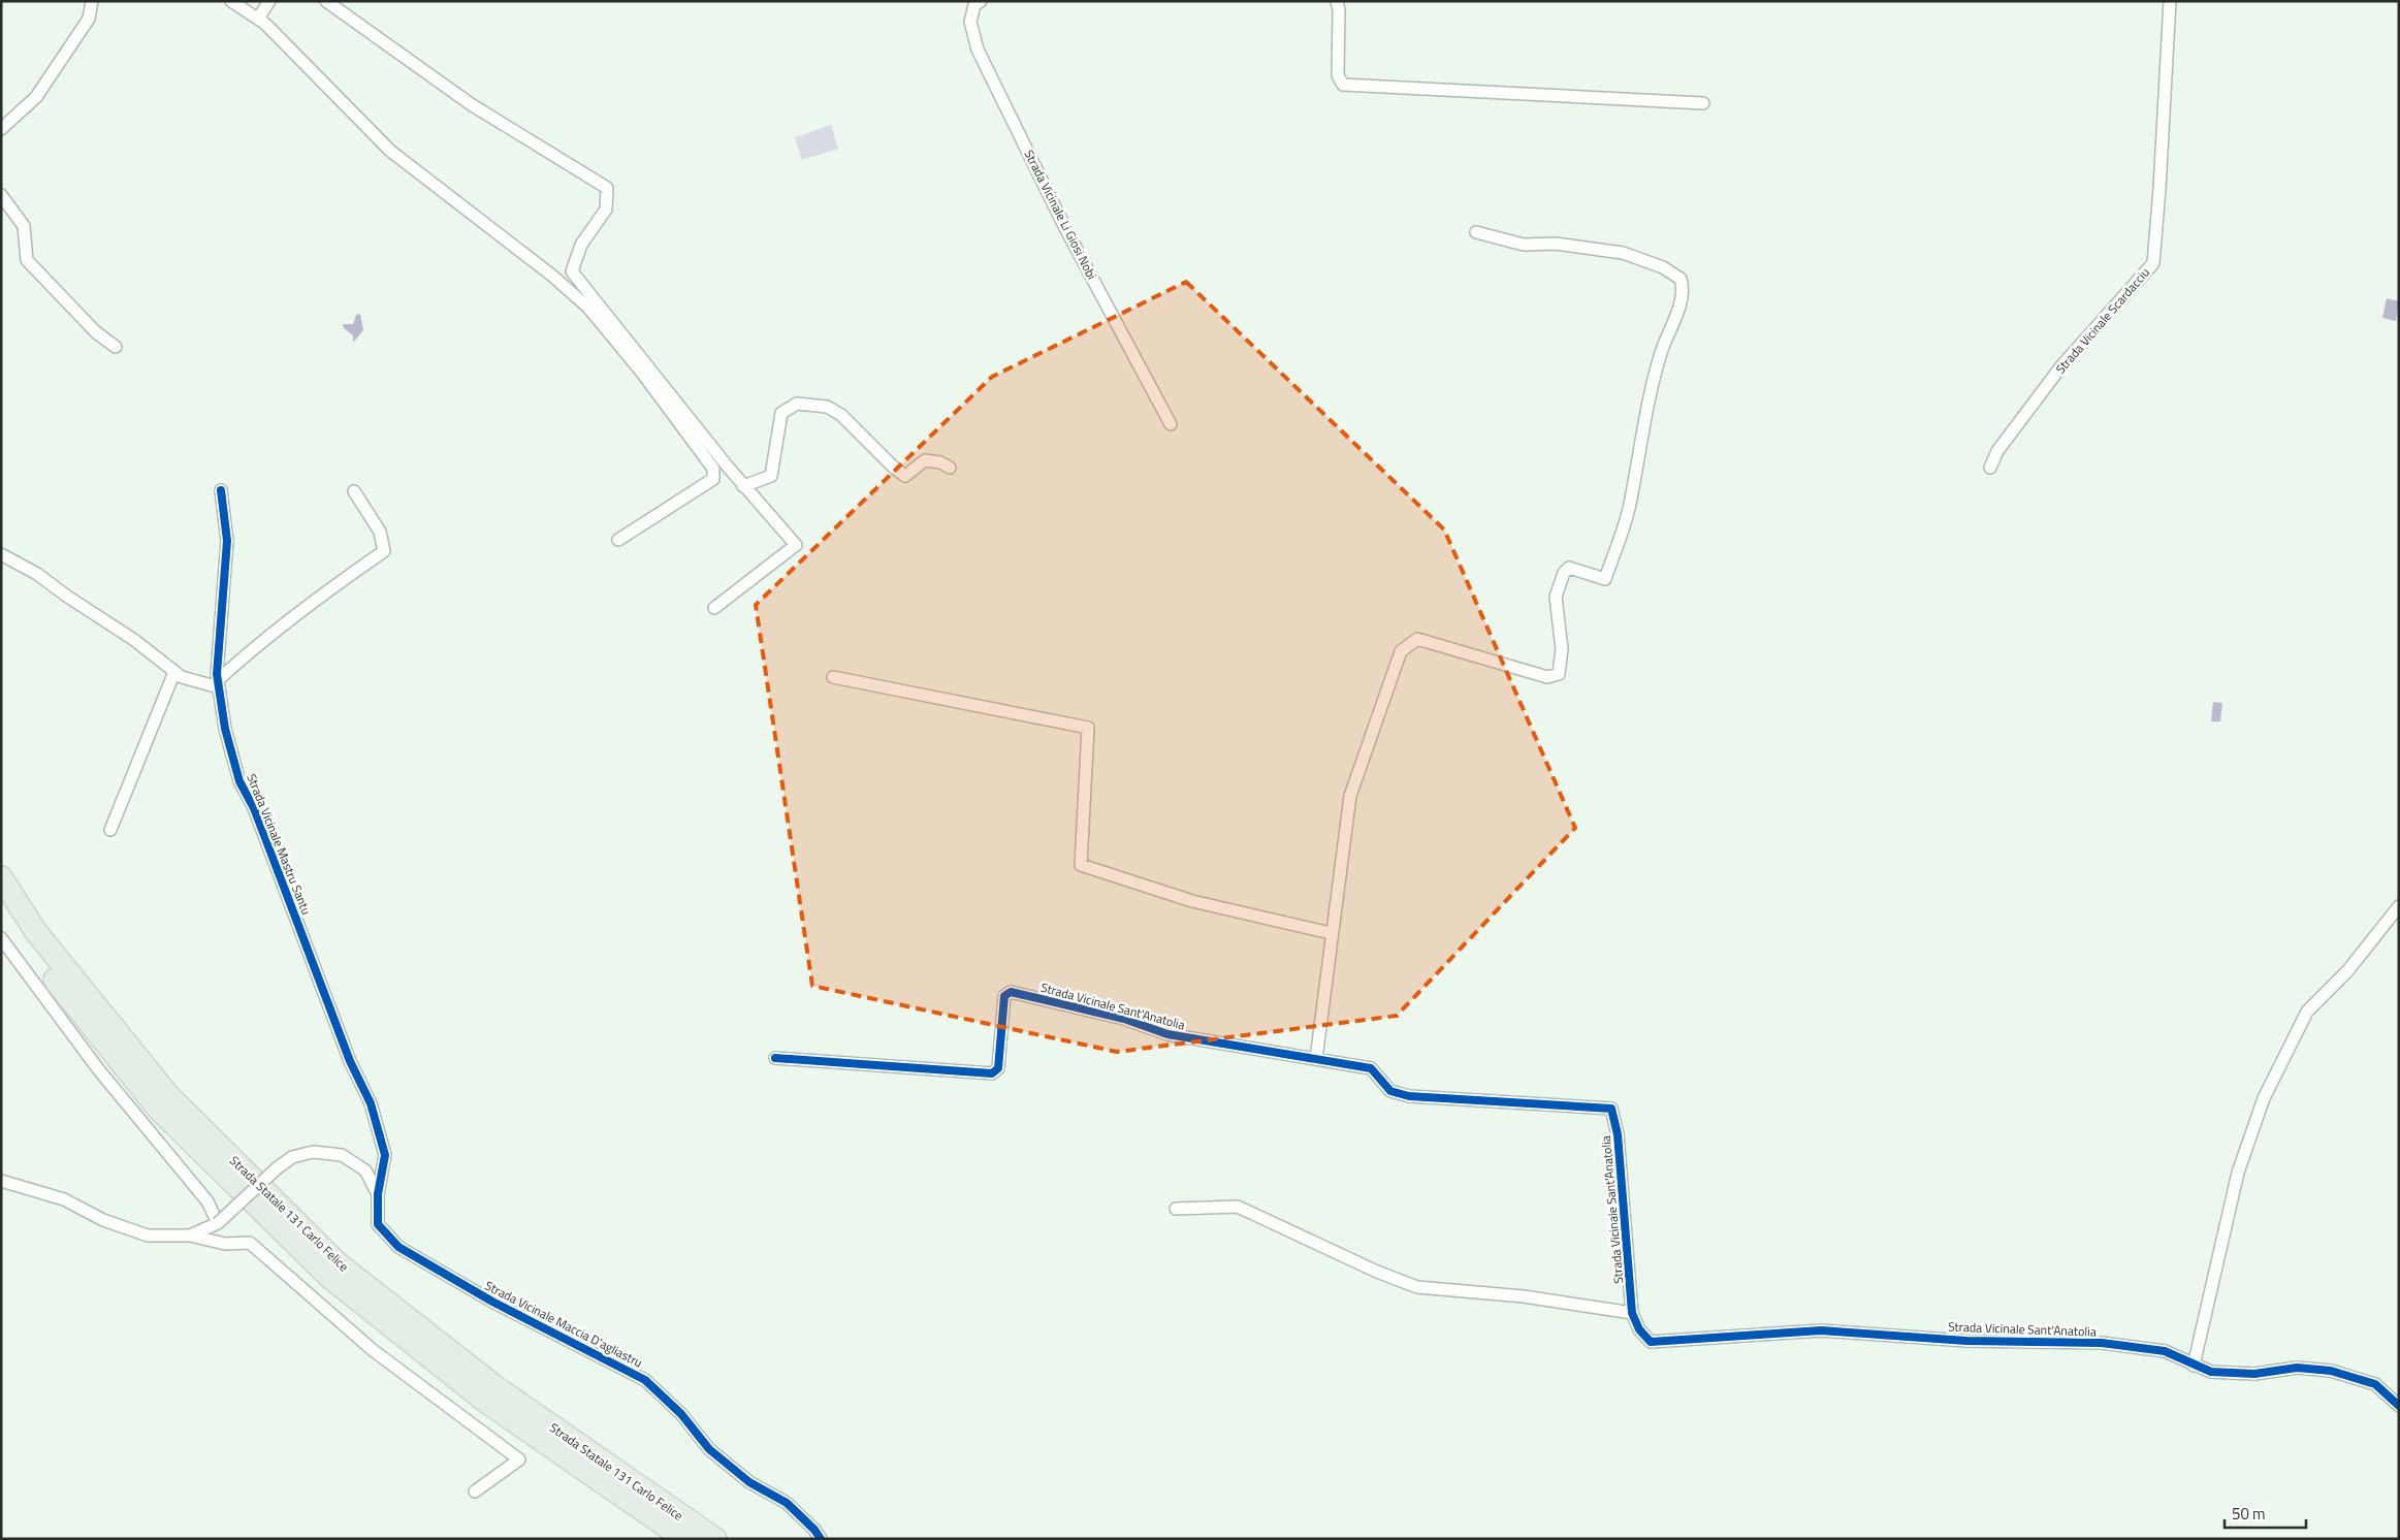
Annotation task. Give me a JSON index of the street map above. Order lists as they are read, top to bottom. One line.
{"streets":{"highway":["Strada Statale 131 Carlo Felice"],"street":["Strada Vicinale Li Giosi Nobi","Strada Vicinale Scardacciu","Strada Vicinale Mastru Santu","Strada Vicinale Sant'Anatolia","Strada Vicinale Maccia D'agliastru"]},"crossings":[["Strada Vicinale Mastru Santu","Strada Vicinale Maccia D'agliastru"]],"scale_bar":"50 m"}
